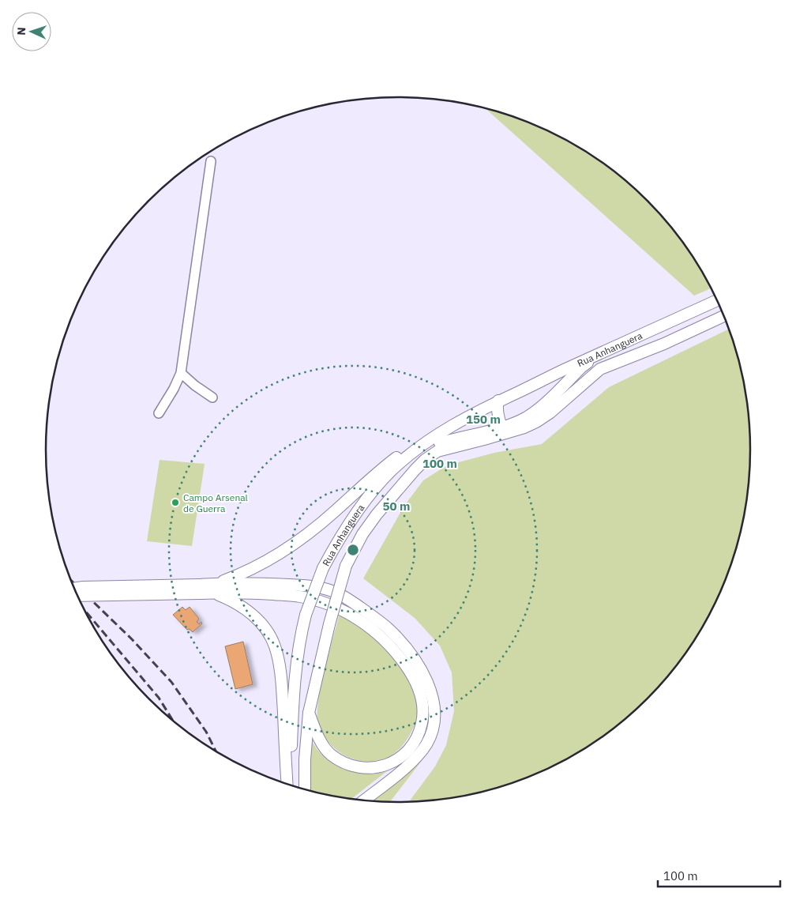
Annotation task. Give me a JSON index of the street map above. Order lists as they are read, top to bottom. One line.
{"streets":{"main road":["Rua Anhanguera"]},"places":["Campo Arsenal de Guerra"],"scale_bar":"100 m","north":"left","rings":["150 m","100 m","50 m"]}
